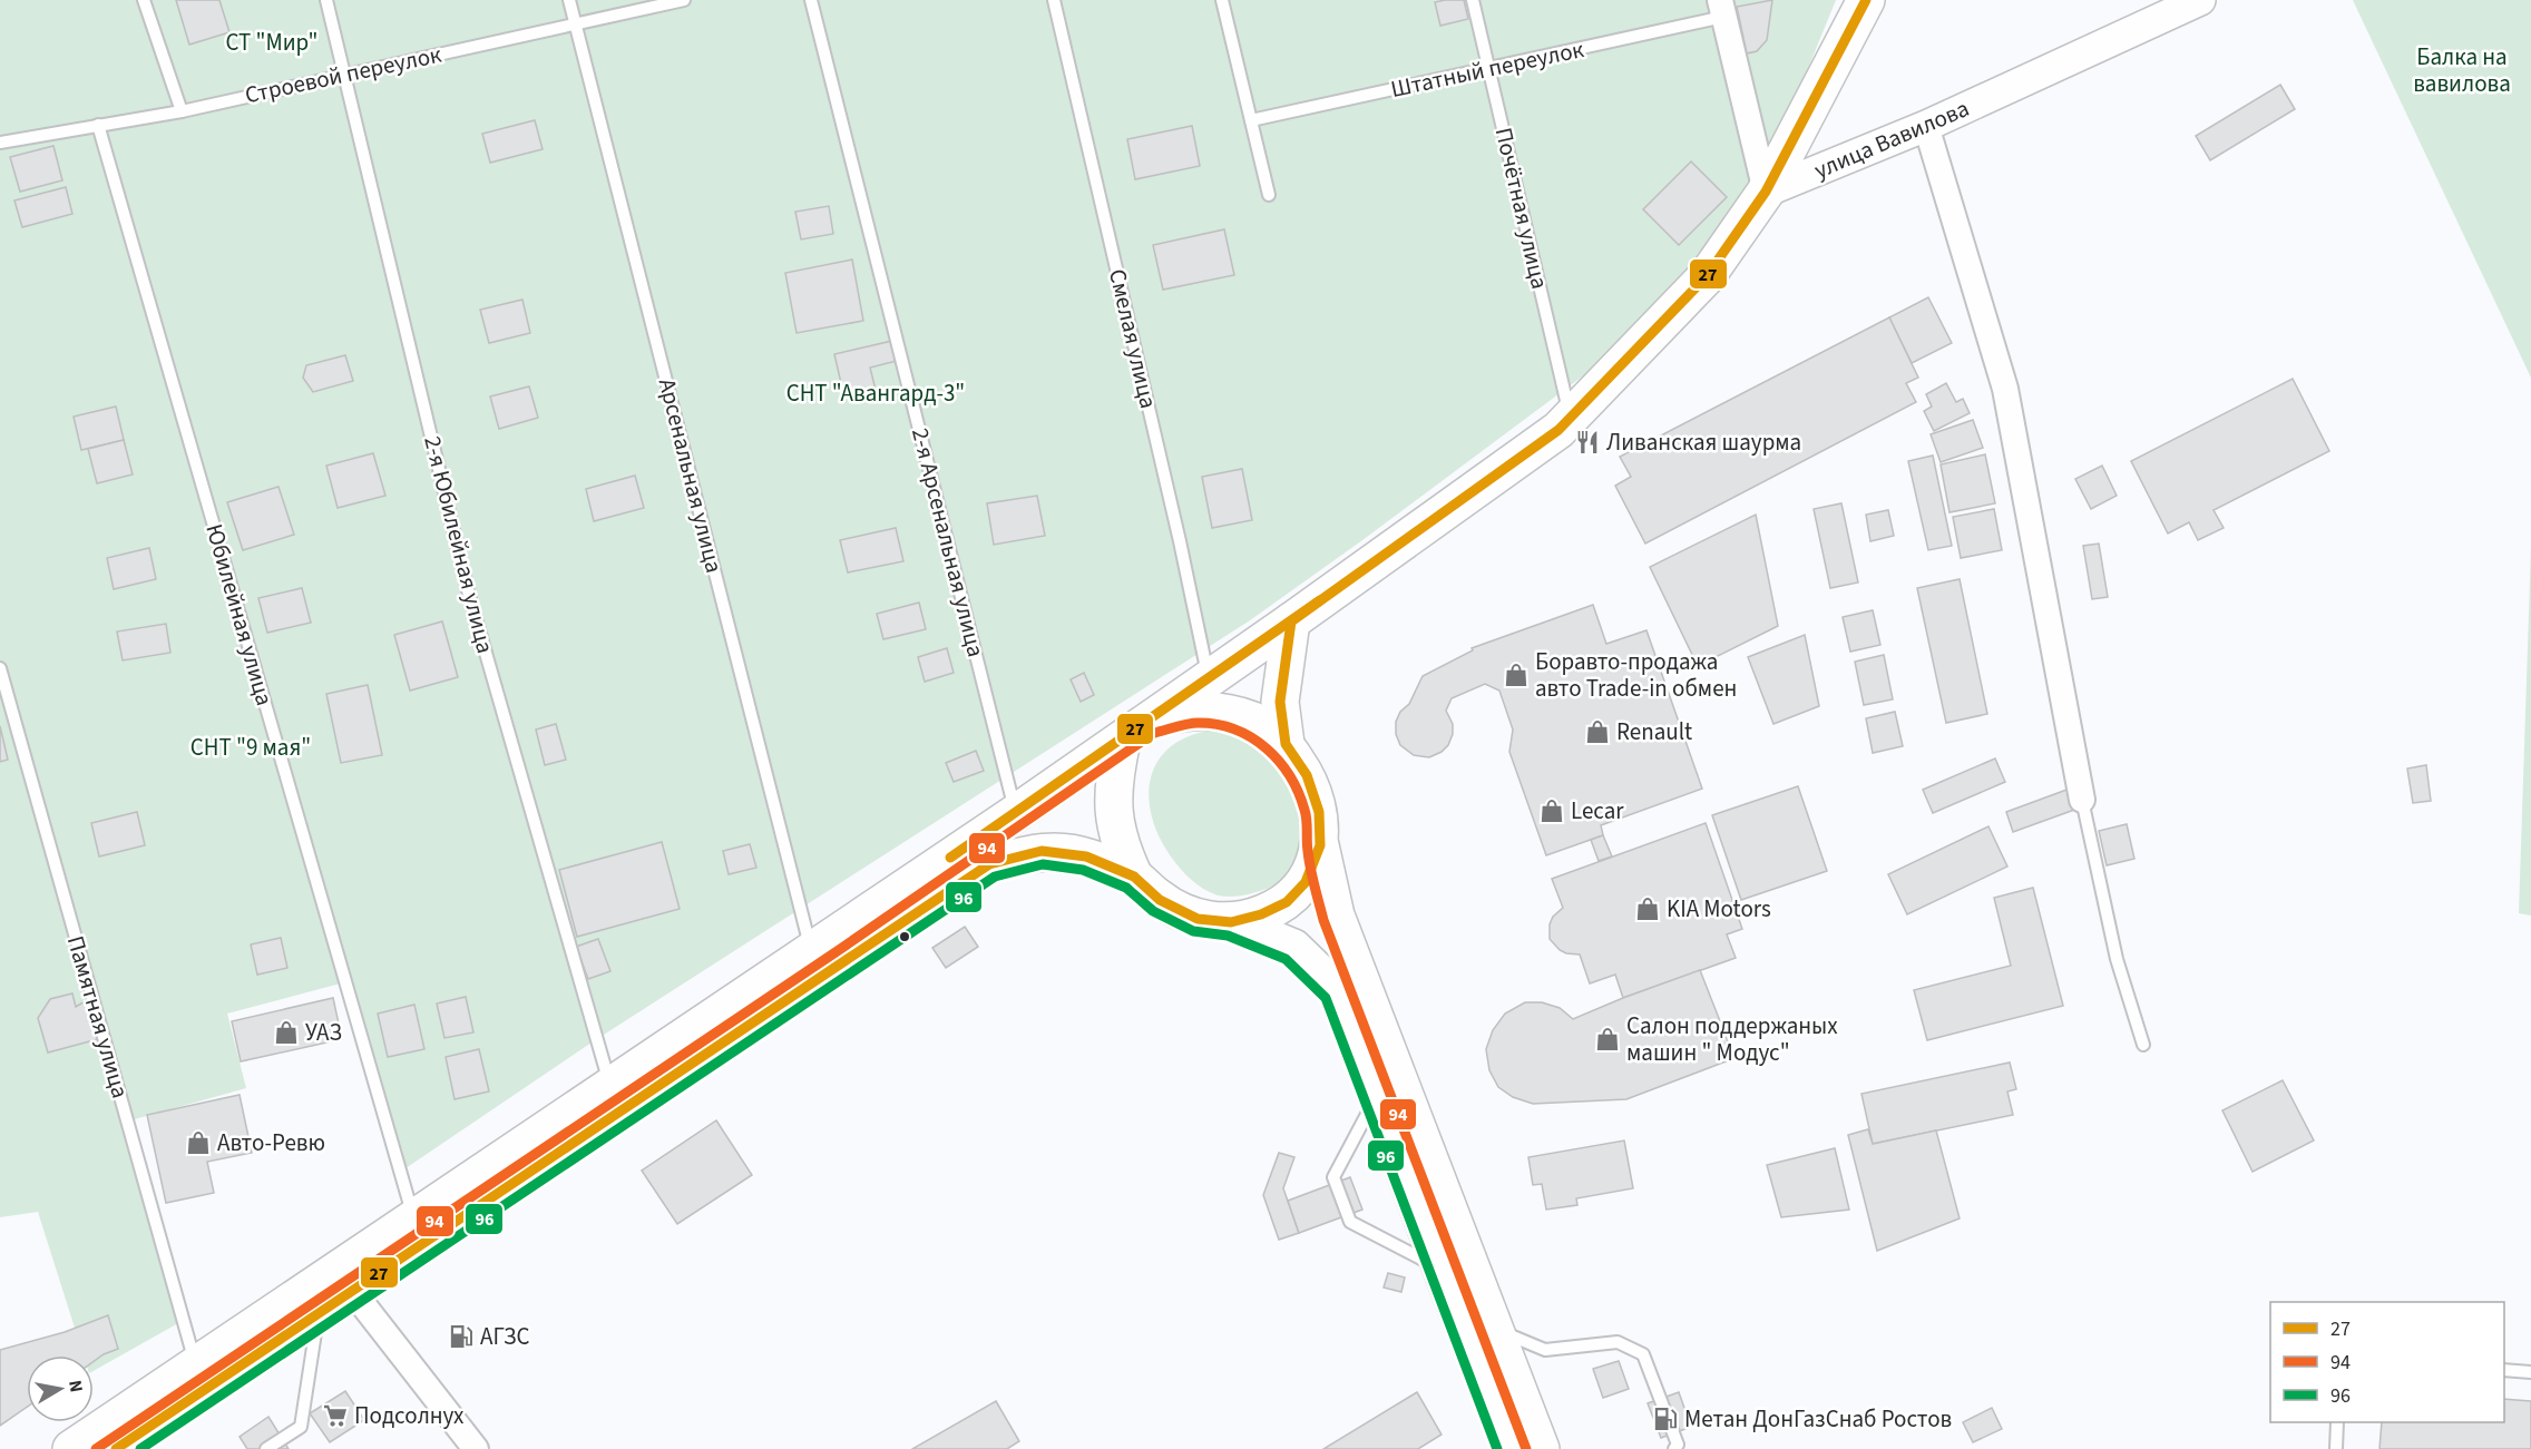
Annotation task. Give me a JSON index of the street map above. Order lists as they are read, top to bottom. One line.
{"streets":{"street":["улица Вавилова"],"lane":["Штатный переулок","Строевой переулок","Почётная улица","Смелая улица","Арсенальная улица","2-я Арсенальная улица","2-я Юбилейная улица","Юбилейная улица","Памятная улица"]},"crossings":[["Штатный переулок","Почётная улица"],["Строевой переулок","Арсенальная улица"],["Строевой переулок","2-я Юбилейная улица"],["Строевой переулок","Юбилейная улица"]],"parks":["СТ \"Мир\"","Балка на вавилова","СНТ \"Авангард-3\"","СНТ \"9 мая\""],"places":{"restaurant":["Ливанская шаурма"],"shop":["Боравто-продажа авто Trade-in обмен","Renault","Lecar","KIA Motors","УАЗ","Салон поддержаных машин \" Модус\"","Авто-Ревю"],"fuel station":["АГЗС","Метан ДонГазСнаб Ростов"],"supermarket":["Подсолнух"]},"lines":["transit line 27","transit line 94","transit line 96"],"legend":["27","94","96"],"north":"right"}
